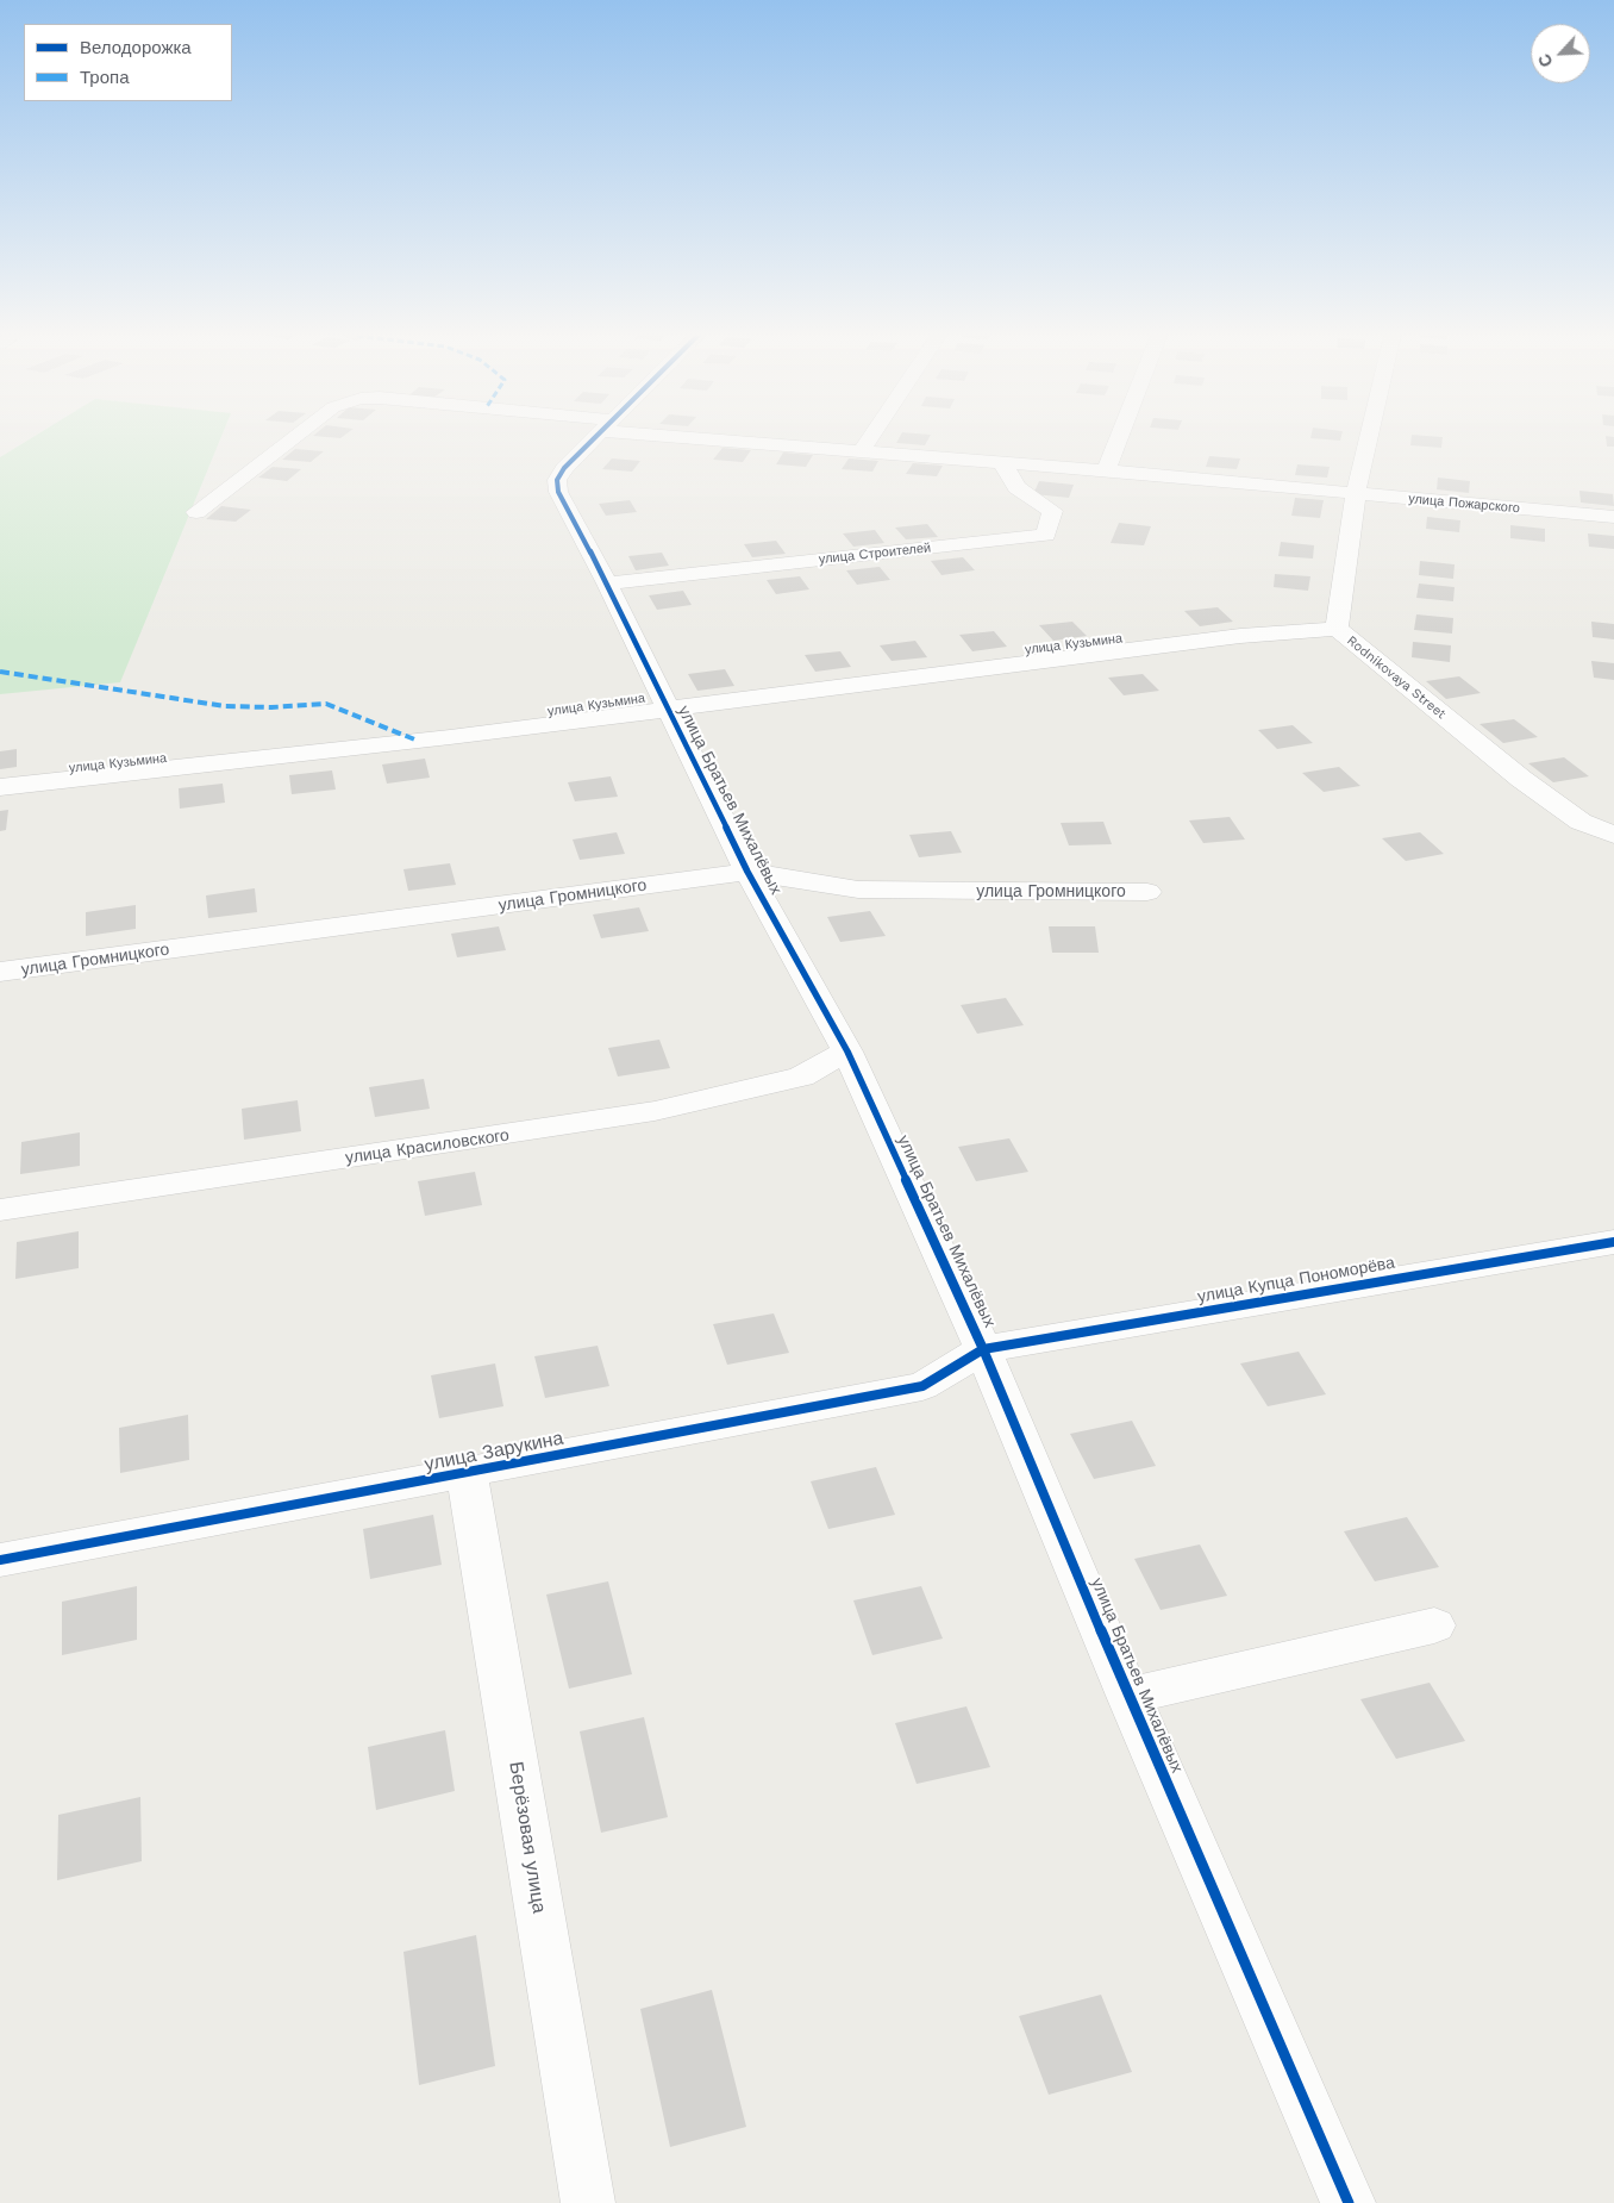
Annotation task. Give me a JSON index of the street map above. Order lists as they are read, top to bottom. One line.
{"streets":{"street":["улица Пожарского","улица Строителей","улица Кузьмина","Rodnikovaya Street","улица Братьев Михалёвых","улица Громницкого","улица Красиловского","улица Купца Пономорёва","улица Зарукина","Берёзовая улица"]},"crossings":[["улица Пожарского","улица Строителей"],["улица Пожарского","Rodnikovaya Street"],["улица Строителей","улица Братьев Михалёвых"],["улица Кузьмина","Rodnikovaya Street"],["улица Кузьмина","улица Братьев Михалёвых"],["улица Братьев Михалёвых","улица Громницкого"],["улица Братьев Михалёвых","улица Красиловского"],["улица Братьев Михалёвых","улица Купца Пономорёва"],["улица Братьев Михалёвых","улица Зарукина"],["улица Купца Пономорёва","улица Зарукина"],["улица Зарукина","Берёзовая улица"]],"legend":["Велодорожка","Тропа"],"north":"bottom left"}
